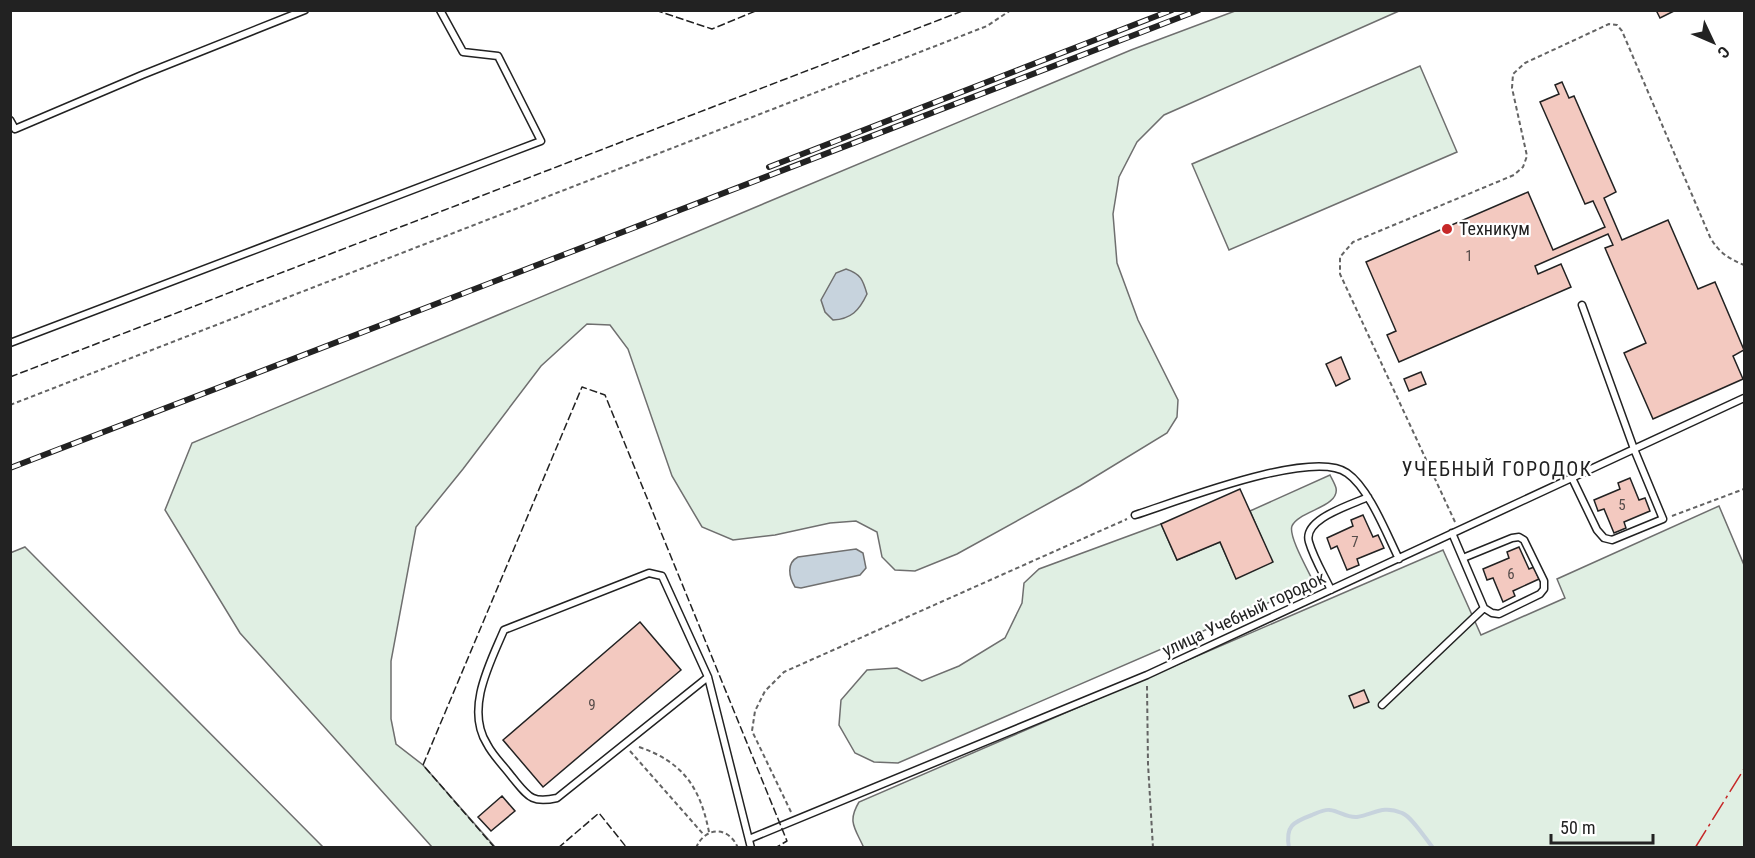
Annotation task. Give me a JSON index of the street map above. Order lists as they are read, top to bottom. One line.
{"streets":{"lane":["улица Учебный городок"]},"districts":["УЧЕБНЫЙ ГОРОДОК"],"places":["Техникум"],"house_numbers":["1","5","7","6","9"],"scale_bar":"50 m","north":"bottom right"}
